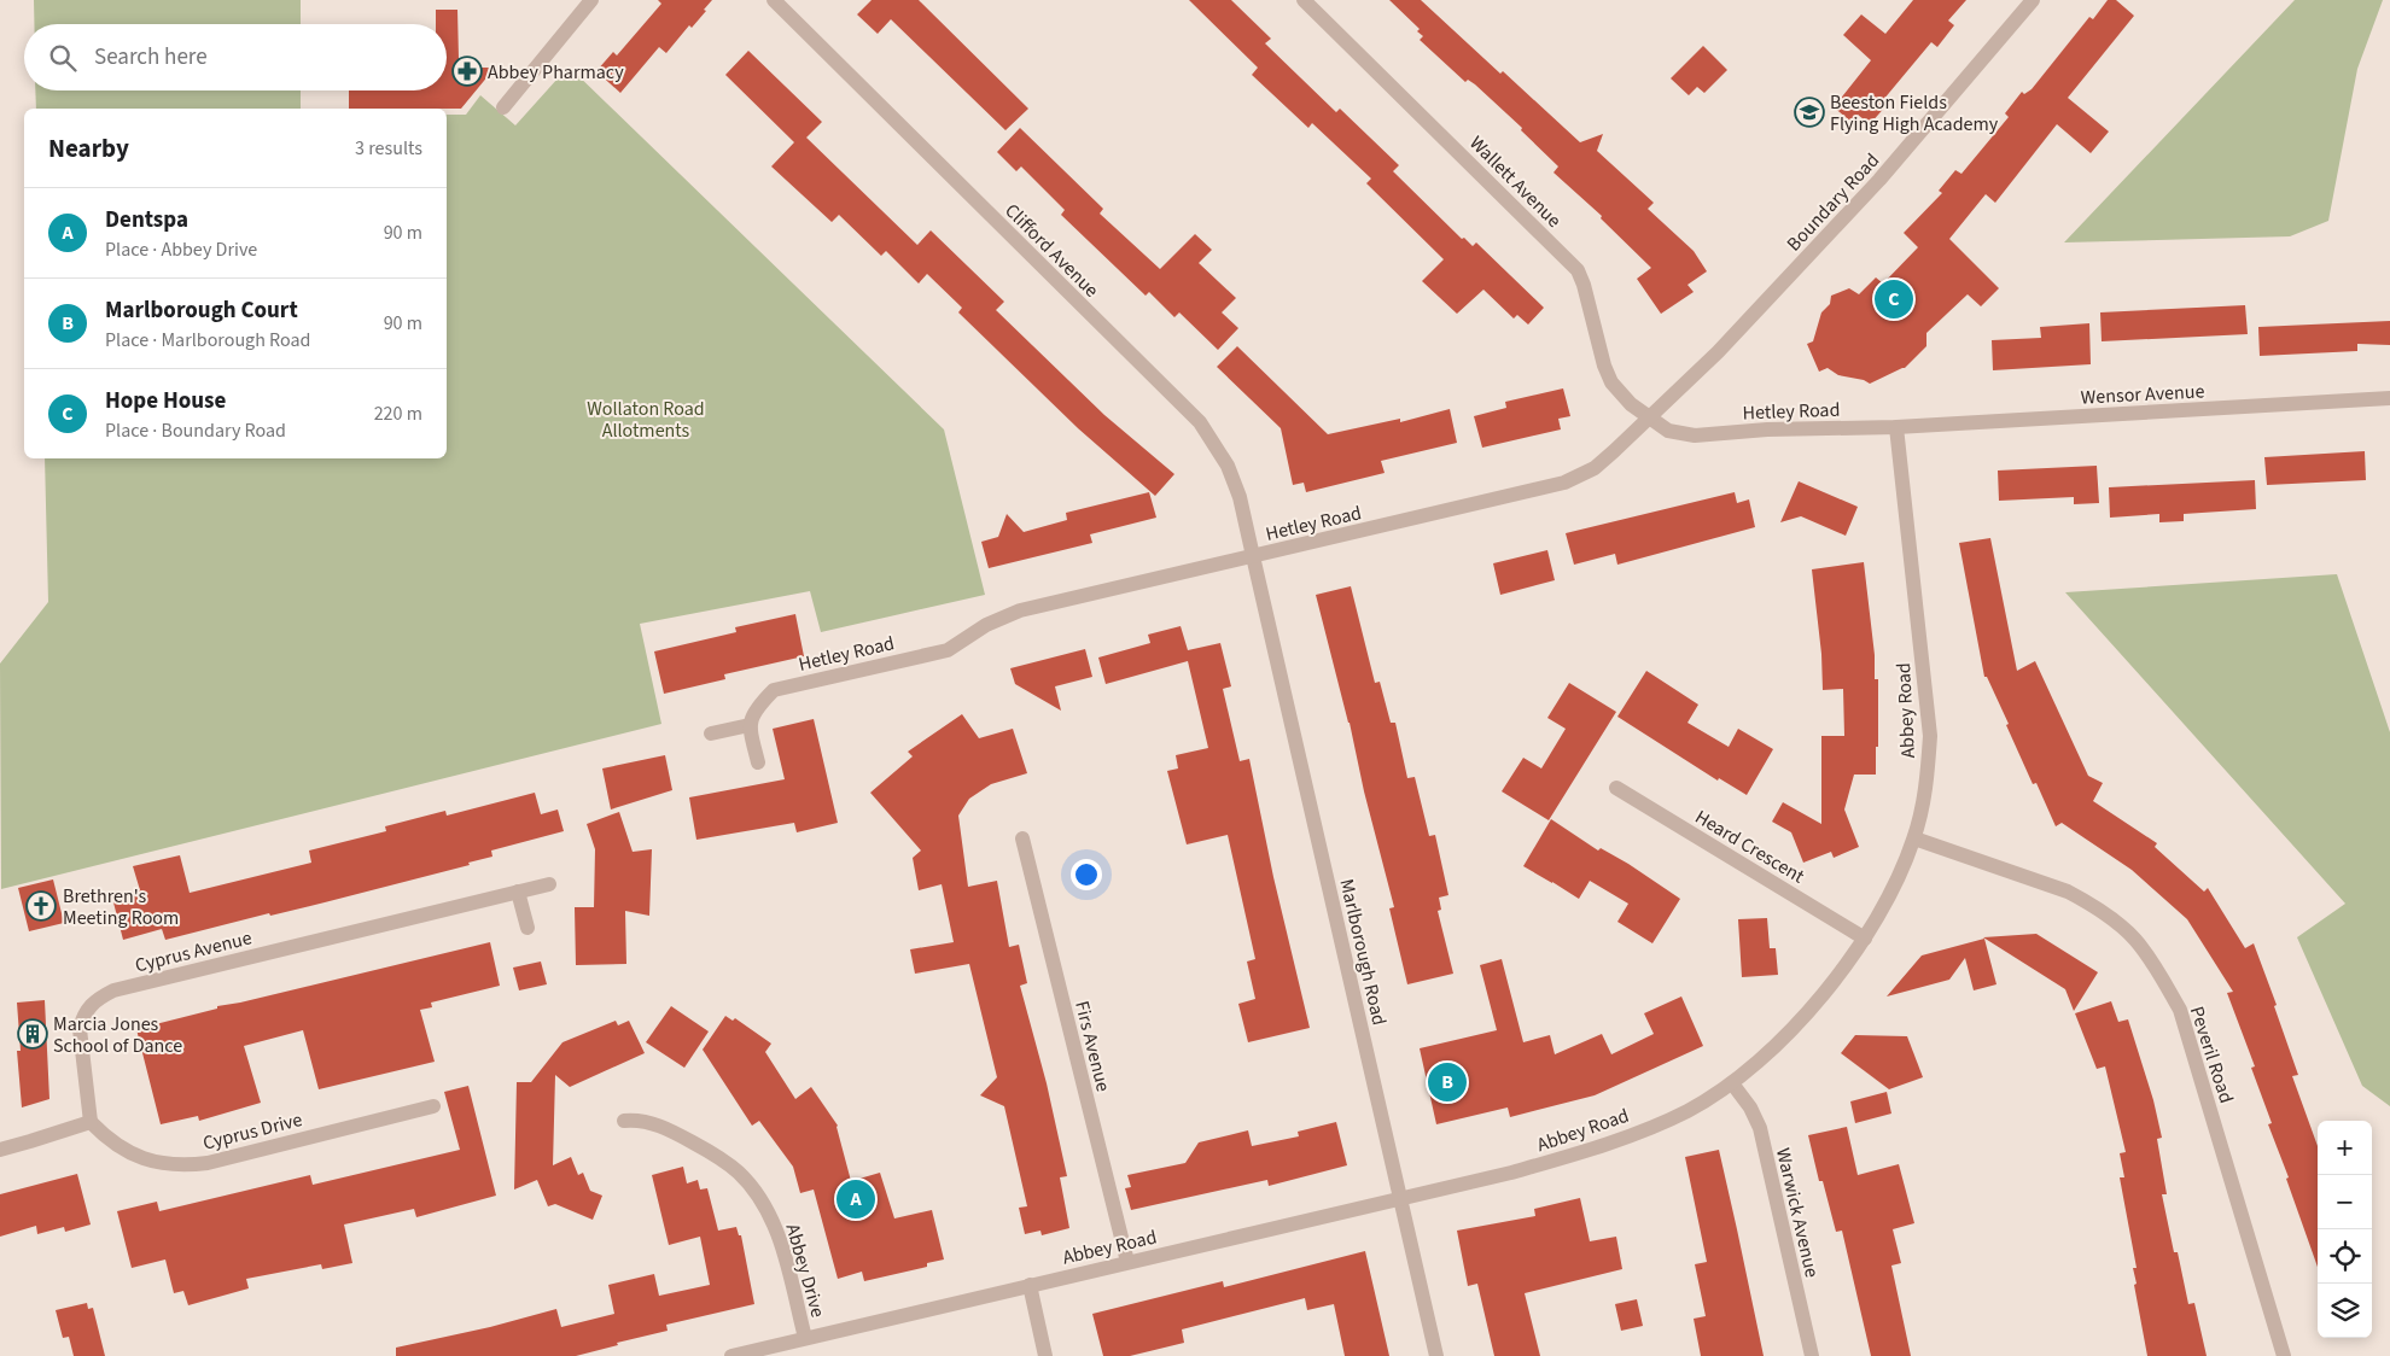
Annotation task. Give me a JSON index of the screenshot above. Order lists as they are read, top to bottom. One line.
{"streets":{"street":["Wallett Avenue","Boundary Road","Clifford Avenue","Wensor Avenue","Hetley Road","Abbey Road","Heard Crescent","Cyprus Avenue","Marlborough Road","Firs Avenue","Peveril Road","Cyprus Drive","Warwick Avenue","Abbey Drive"]},"crossings":[["Wallett Avenue","Boundary Road"],["Wallett Avenue","Hetley Road"],["Boundary Road","Hetley Road"],["Clifford Avenue","Hetley Road"],["Clifford Avenue","Marlborough Road"],["Wensor Avenue","Hetley Road"],["Wensor Avenue","Abbey Road"],["Hetley Road","Abbey Road"],["Hetley Road","Marlborough Road"],["Abbey Road","Heard Crescent"],["Abbey Road","Marlborough Road"],["Abbey Road","Firs Avenue"],["Abbey Road","Peveril Road"],["Abbey Road","Warwick Avenue"],["Abbey Road","Abbey Drive"],["Cyprus Avenue","Cyprus Drive"]],"parks":["Wollaton Road Allotments"],"places":{"pharmacy":["Abbey Pharmacy"],"school or university":["Beeston Fields Flying High Academy"],"church":["Brethren's Meeting Room"],"building":["Marcia Jones School of Dance"]},"page":{"search":"Search here","heading":["Nearby","3 results"],"list":[{"mark":"A","name":"Dentspa","note":"Place · Abbey Drive","value":"90 m"},{"mark":"B","name":"Marlborough Court","note":"Place · Marlborough Road","value":"90 m"},{"mark":"C","name":"Hope House","note":"Place · Boundary Road","value":"220 m"}],"pins":["C","B","A"],"map_buttons":["+","−"]}}
